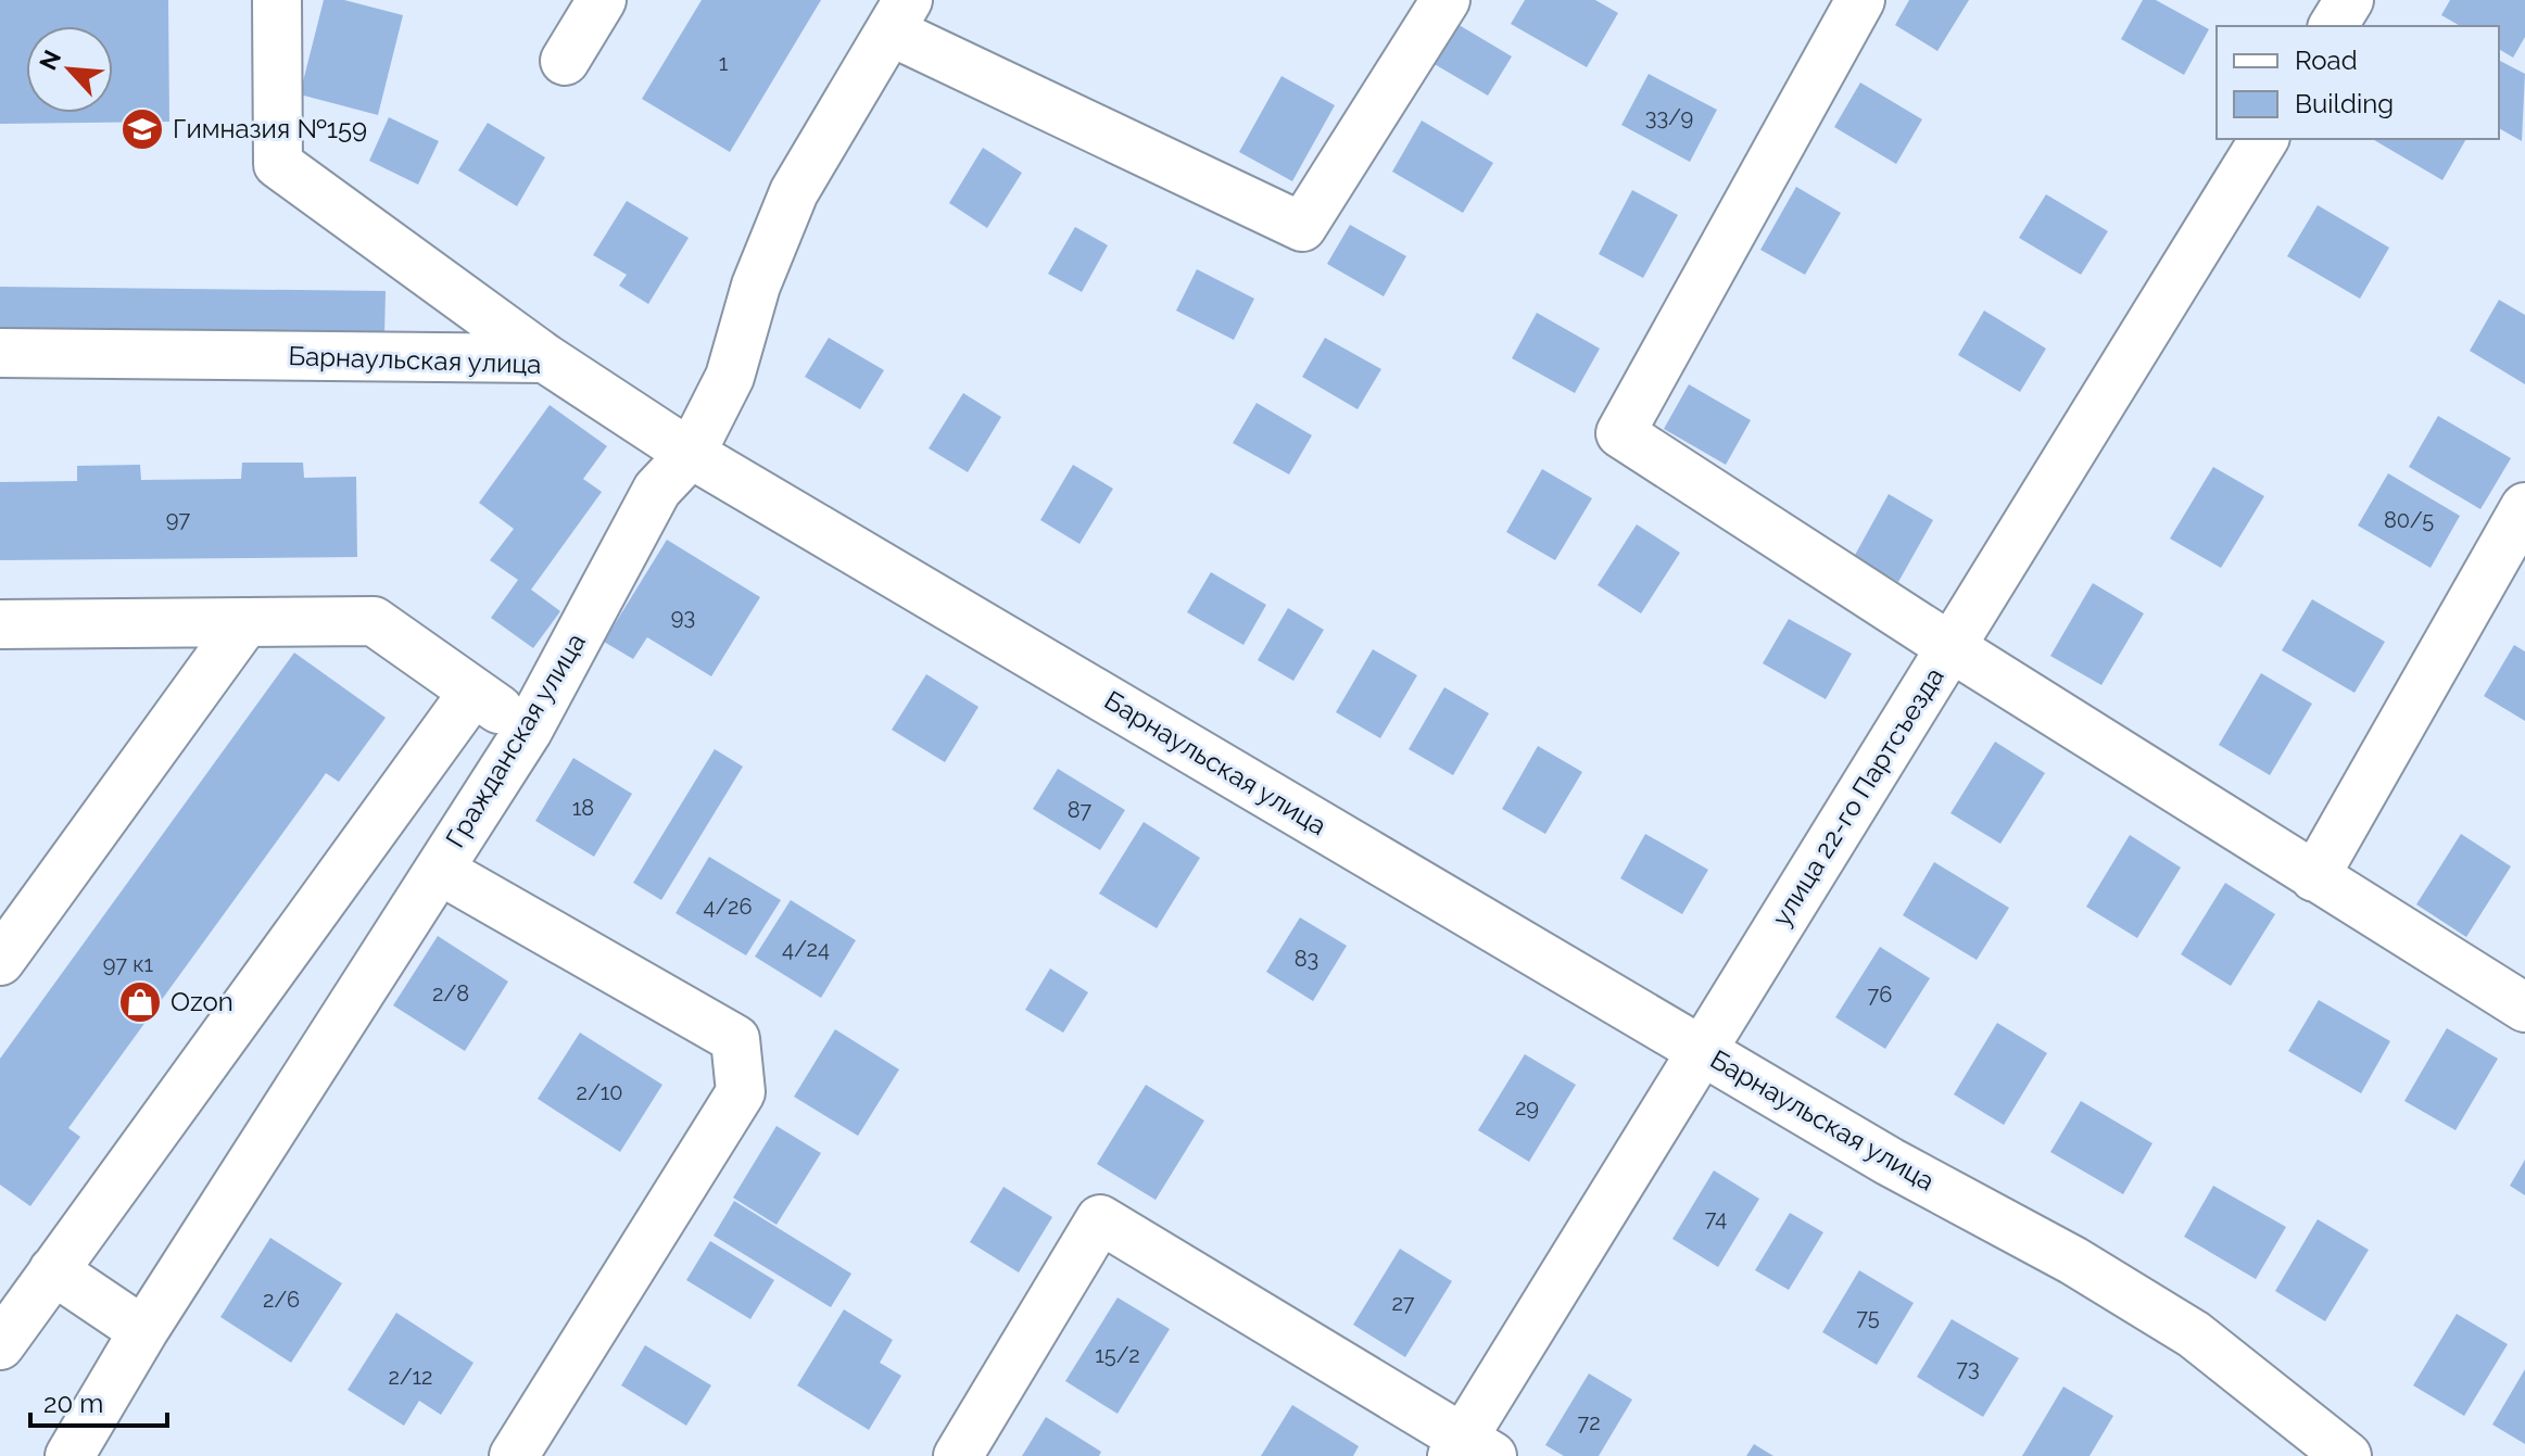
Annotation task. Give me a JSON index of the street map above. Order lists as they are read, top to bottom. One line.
{"streets":{"street":["Барнаульская улица","Гражданская улица","улица 22-го Партсъезда"]},"crossings":[["Барнаульская улица","Гражданская улица"],["Барнаульская улица","улица 22-го Партсъезда"]],"places":{"school or university":["Гимназия №159"],"shop":["Ozon"]},"house_numbers":["1","33/9","97","80/5","93","18","87","4/26","4/24","83","97 к1","2/8","76","2/10","29","74","2/6","27","75","15/2","73","2/12","72"],"legend":["Road","Building"],"scale_bar":"20 m","north":"top left"}
